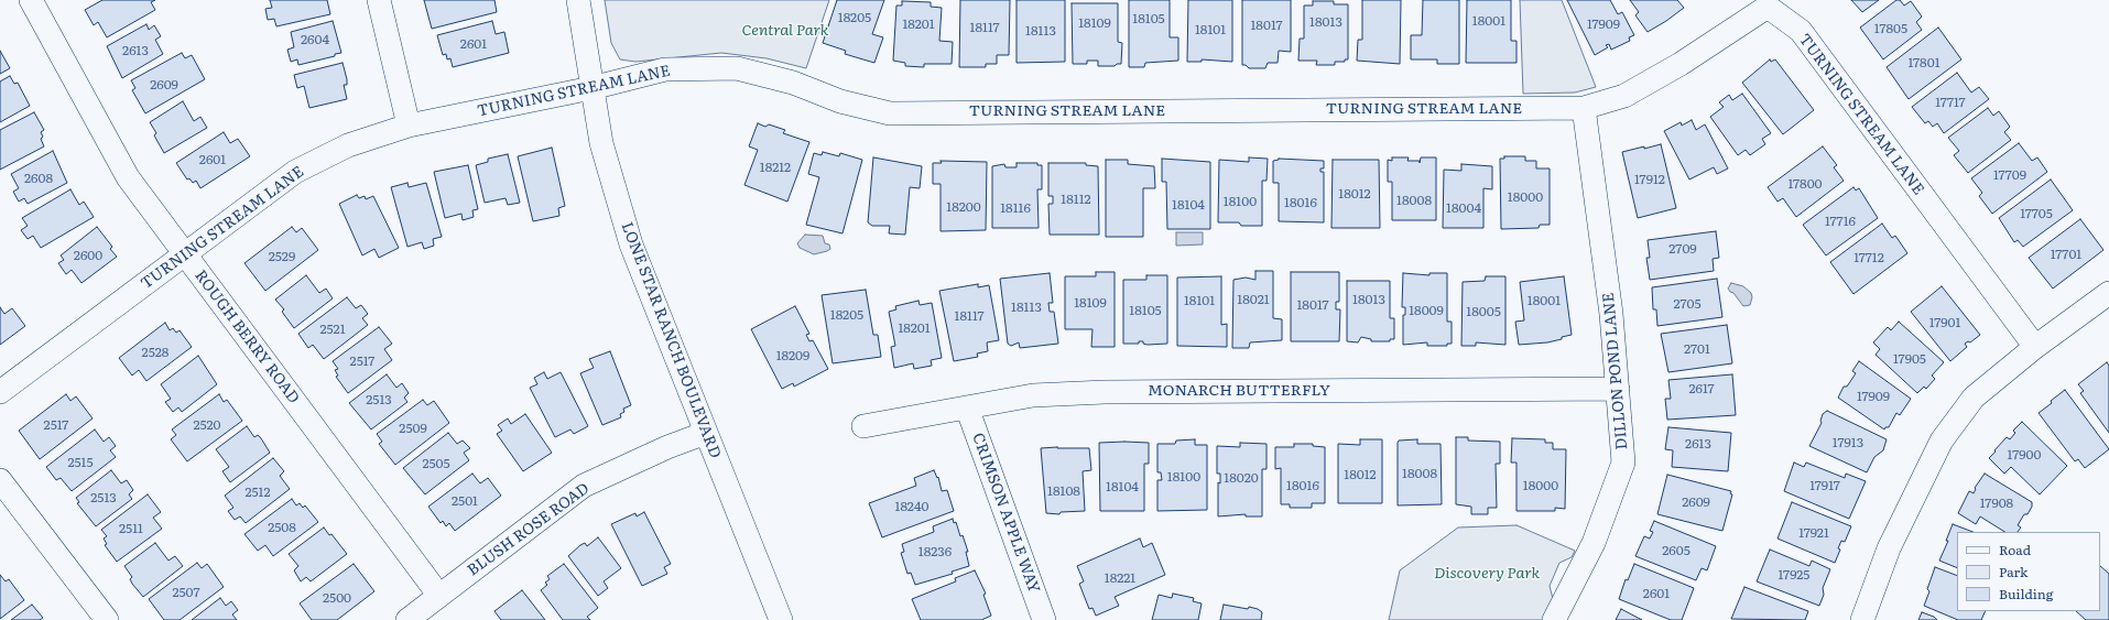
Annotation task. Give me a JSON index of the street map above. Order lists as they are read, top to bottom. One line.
{"streets":{"street":["TURNING STREAM LANE","ROUGH BERRY ROAD","LONE STAR RANCH BOULEVARD","DILLON POND LANE","MONARCH BUTTERFLY","CRIMSON APPLE WAY","BLUSH ROSE ROAD"]},"crossings":[["TURNING STREAM LANE","ROUGH BERRY ROAD"],["TURNING STREAM LANE","LONE STAR RANCH BOULEVARD"],["TURNING STREAM LANE","DILLON POND LANE"],["ROUGH BERRY ROAD","BLUSH ROSE ROAD"],["LONE STAR RANCH BOULEVARD","BLUSH ROSE ROAD"],["DILLON POND LANE","MONARCH BUTTERFLY"],["MONARCH BUTTERFLY","CRIMSON APPLE WAY"]],"parks":["Central Park","Discovery Park"],"house_numbers":["18205","18105","18001","18013","18109","18201","17909","18017","18117","17805","18101","18113","2604","2601","2613","17801","2609","17717","2601","18212","17709","2608","17912","17800","18012","18000","18112","18008","18100","18016","18104","18200","18116","18004","17705","17716","2709","17701","2600","2529","17712","18021","18013","18101","18001","18109","2705","18017","18113","18105","18009","18005","18205","18117","17901","18201","2521","2701","2528","18209","17905","2517","2617","17909","2513","2517","2520","2509","17913","2613","17900","2515","2505","18008","18012","18100","18020","18016","18000","17917","18104","18108","2512","2513","2501","2609","17908","18240","2508","2511","17921","2605","18236","17925","18221","2507","2601","2500"],"legend":["Road","Park","Building"]}
